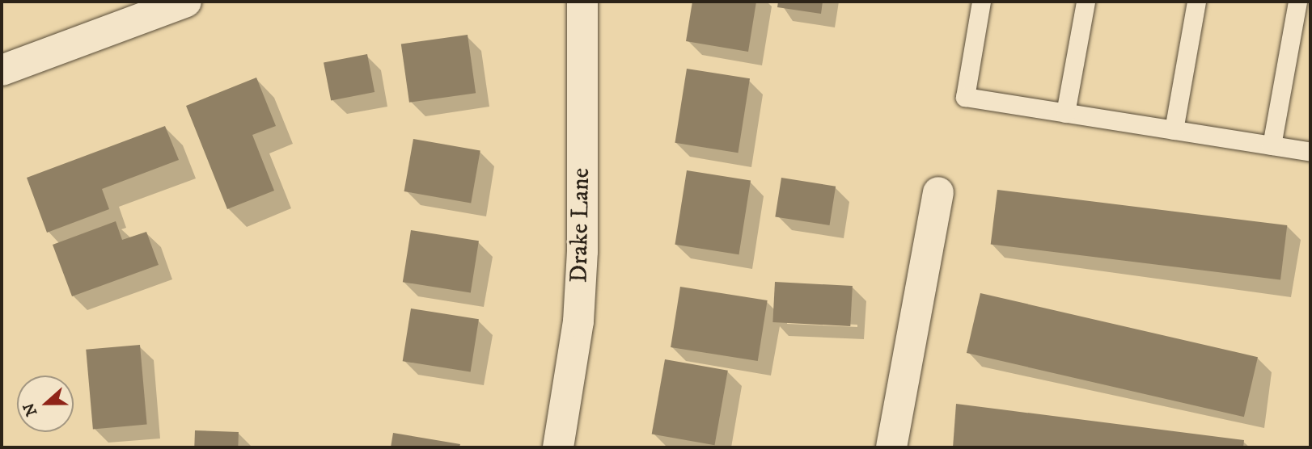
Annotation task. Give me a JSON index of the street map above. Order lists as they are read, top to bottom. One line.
{"streets":{"street":["Drake Lane"]},"north":"left"}
